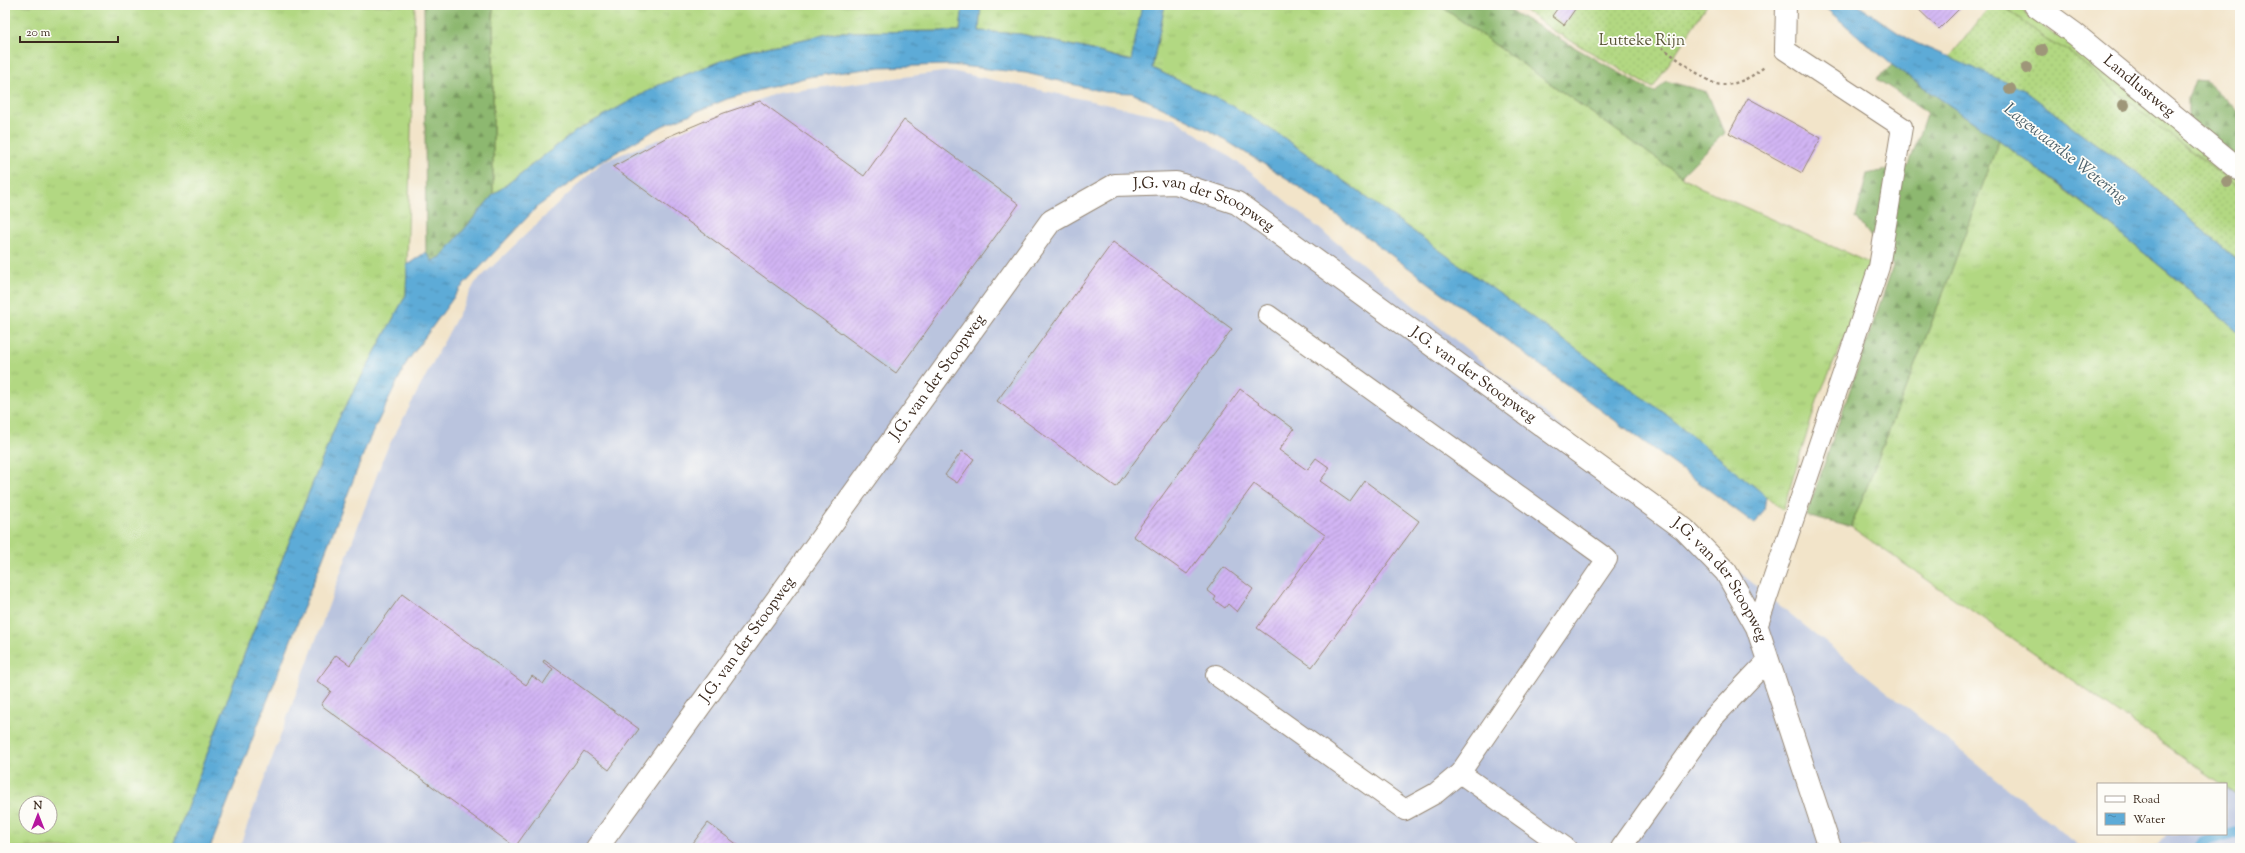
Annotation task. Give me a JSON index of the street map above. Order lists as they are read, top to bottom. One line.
{"streets":{"street":["Landlustweg","J.G. van der Stoopweg"]},"water":["Lagewaardse Wetering"],"parks":["Lutteke Rijn"],"legend":["Road","Water"],"scale_bar":"20 m","north":"top"}
